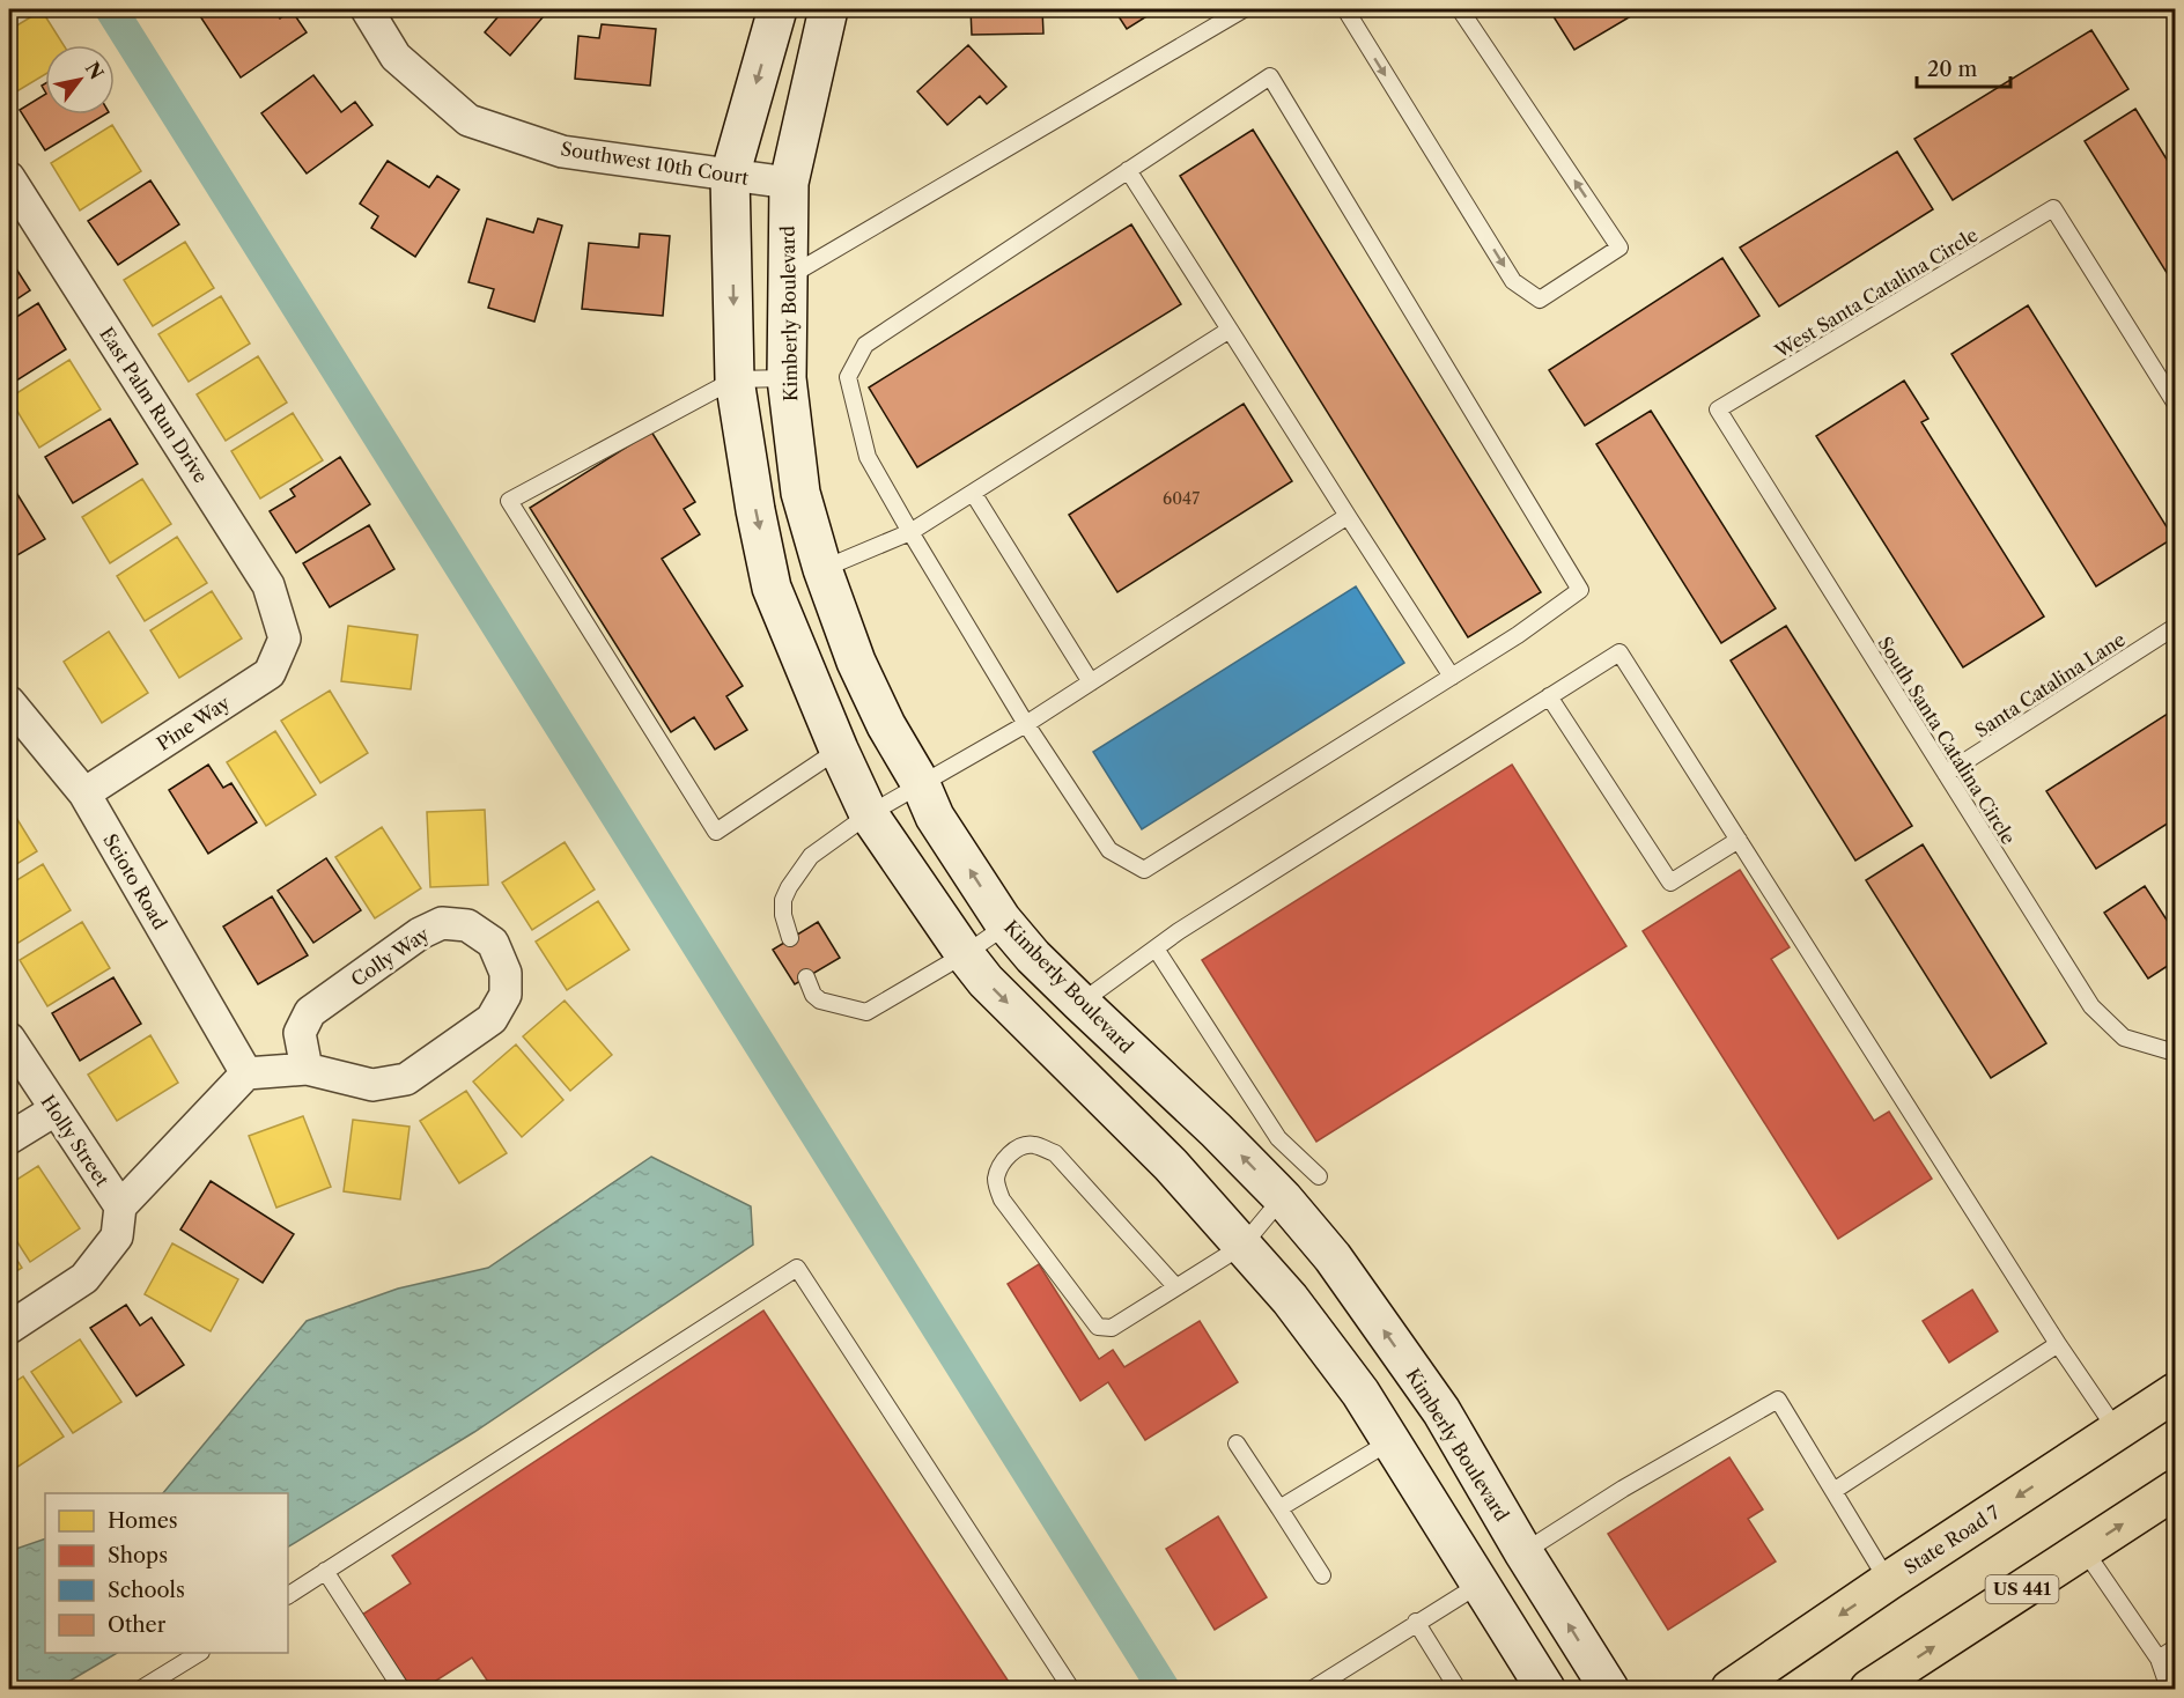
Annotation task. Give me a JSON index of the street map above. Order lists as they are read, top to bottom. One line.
{"streets":{"main road":["State Road 7","US 441"],"street":["Southwest 10th Court","Kimberly Boulevard","East Palm Run Drive","Pine Way","Scioto Road","Colly Way","Holly Street"],"lane":["West Santa Catalina Circle","Santa Catalina Lane","South Santa Catalina Circle"]},"crossings":[["Southwest 10th Court","Kimberly Boulevard"],["West Santa Catalina Circle","South Santa Catalina Circle"],["East Palm Run Drive","Pine Way"],["Santa Catalina Lane","South Santa Catalina Circle"],["Pine Way","Scioto Road"],["Scioto Road","Colly Way"]],"house_numbers":["6047"],"legend":["Homes","Shops","Schools","Other"],"scale_bar":"20 m","north":"top right"}
